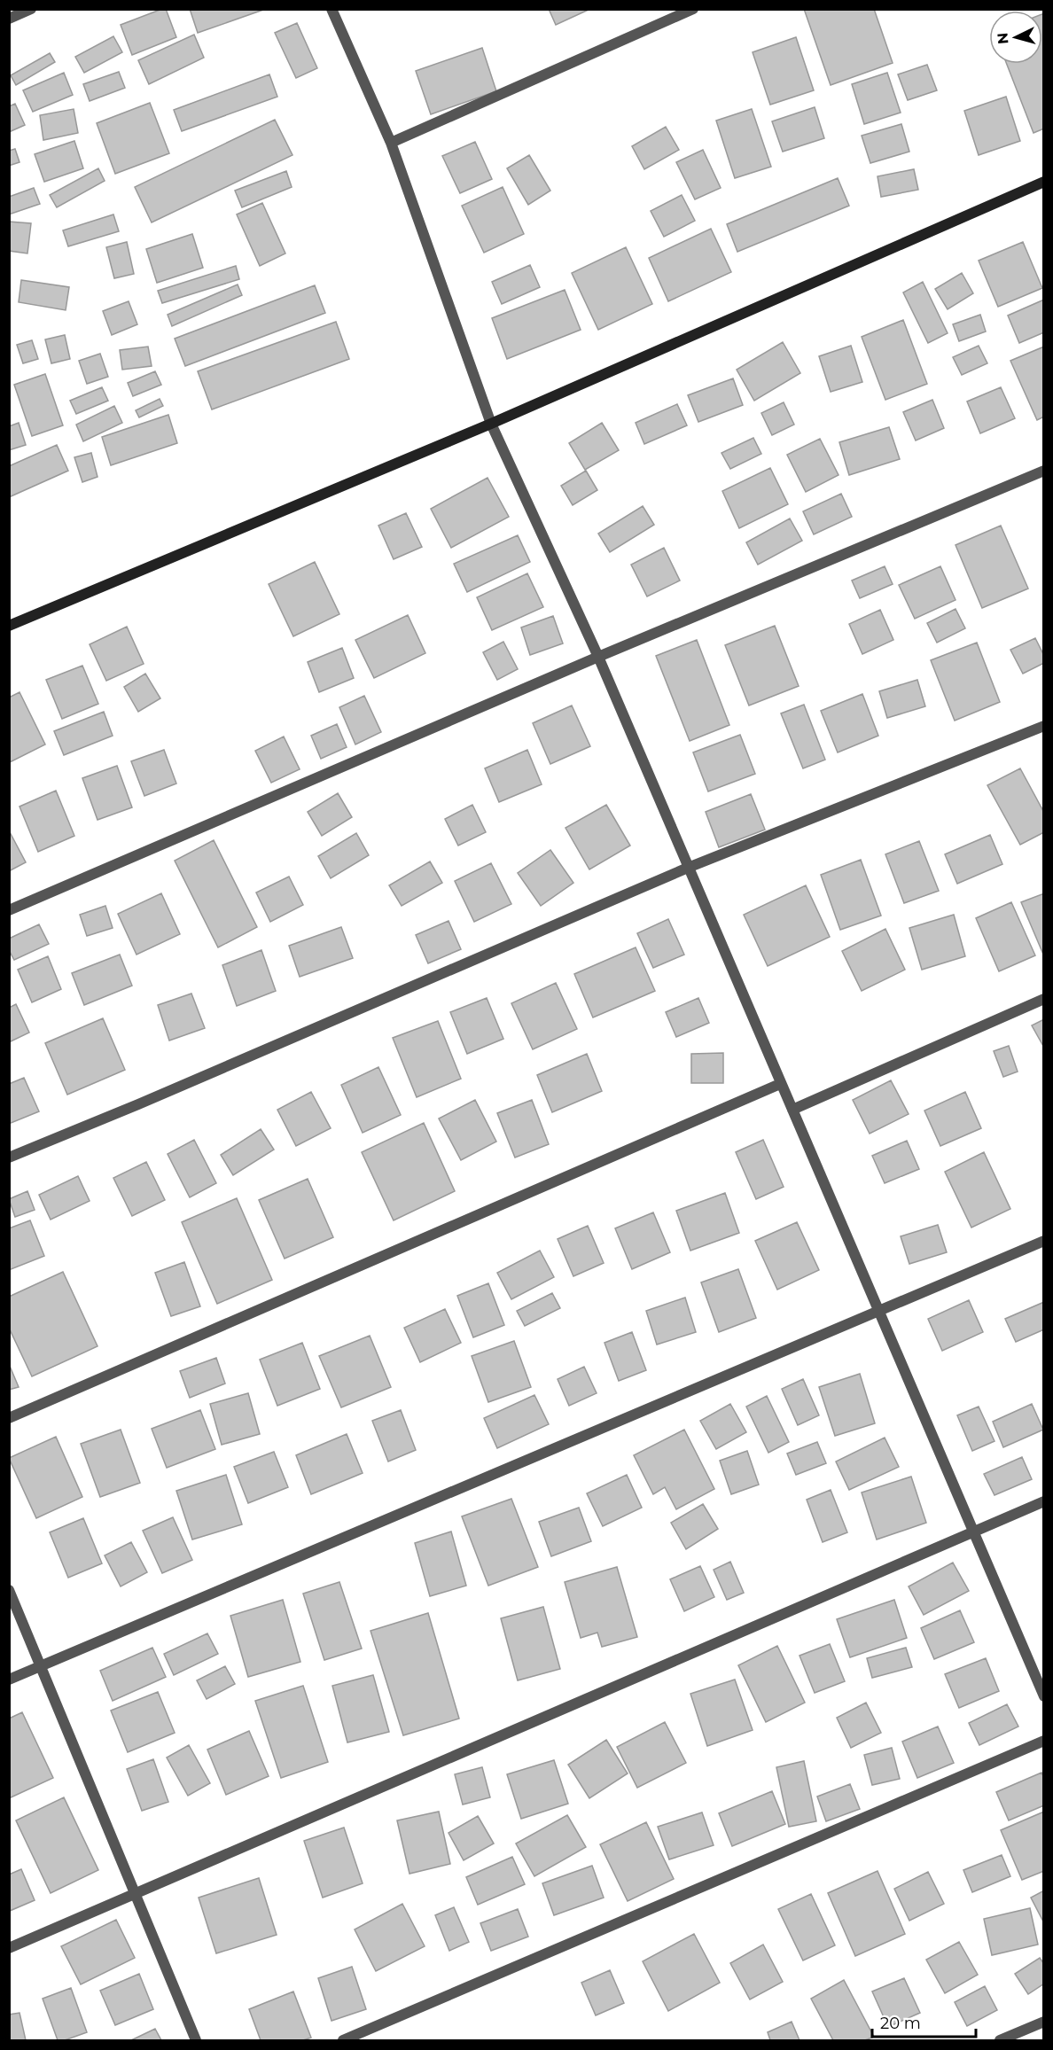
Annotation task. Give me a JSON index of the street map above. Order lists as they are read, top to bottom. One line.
{"scale_bar":"20 m","north":"left"}
